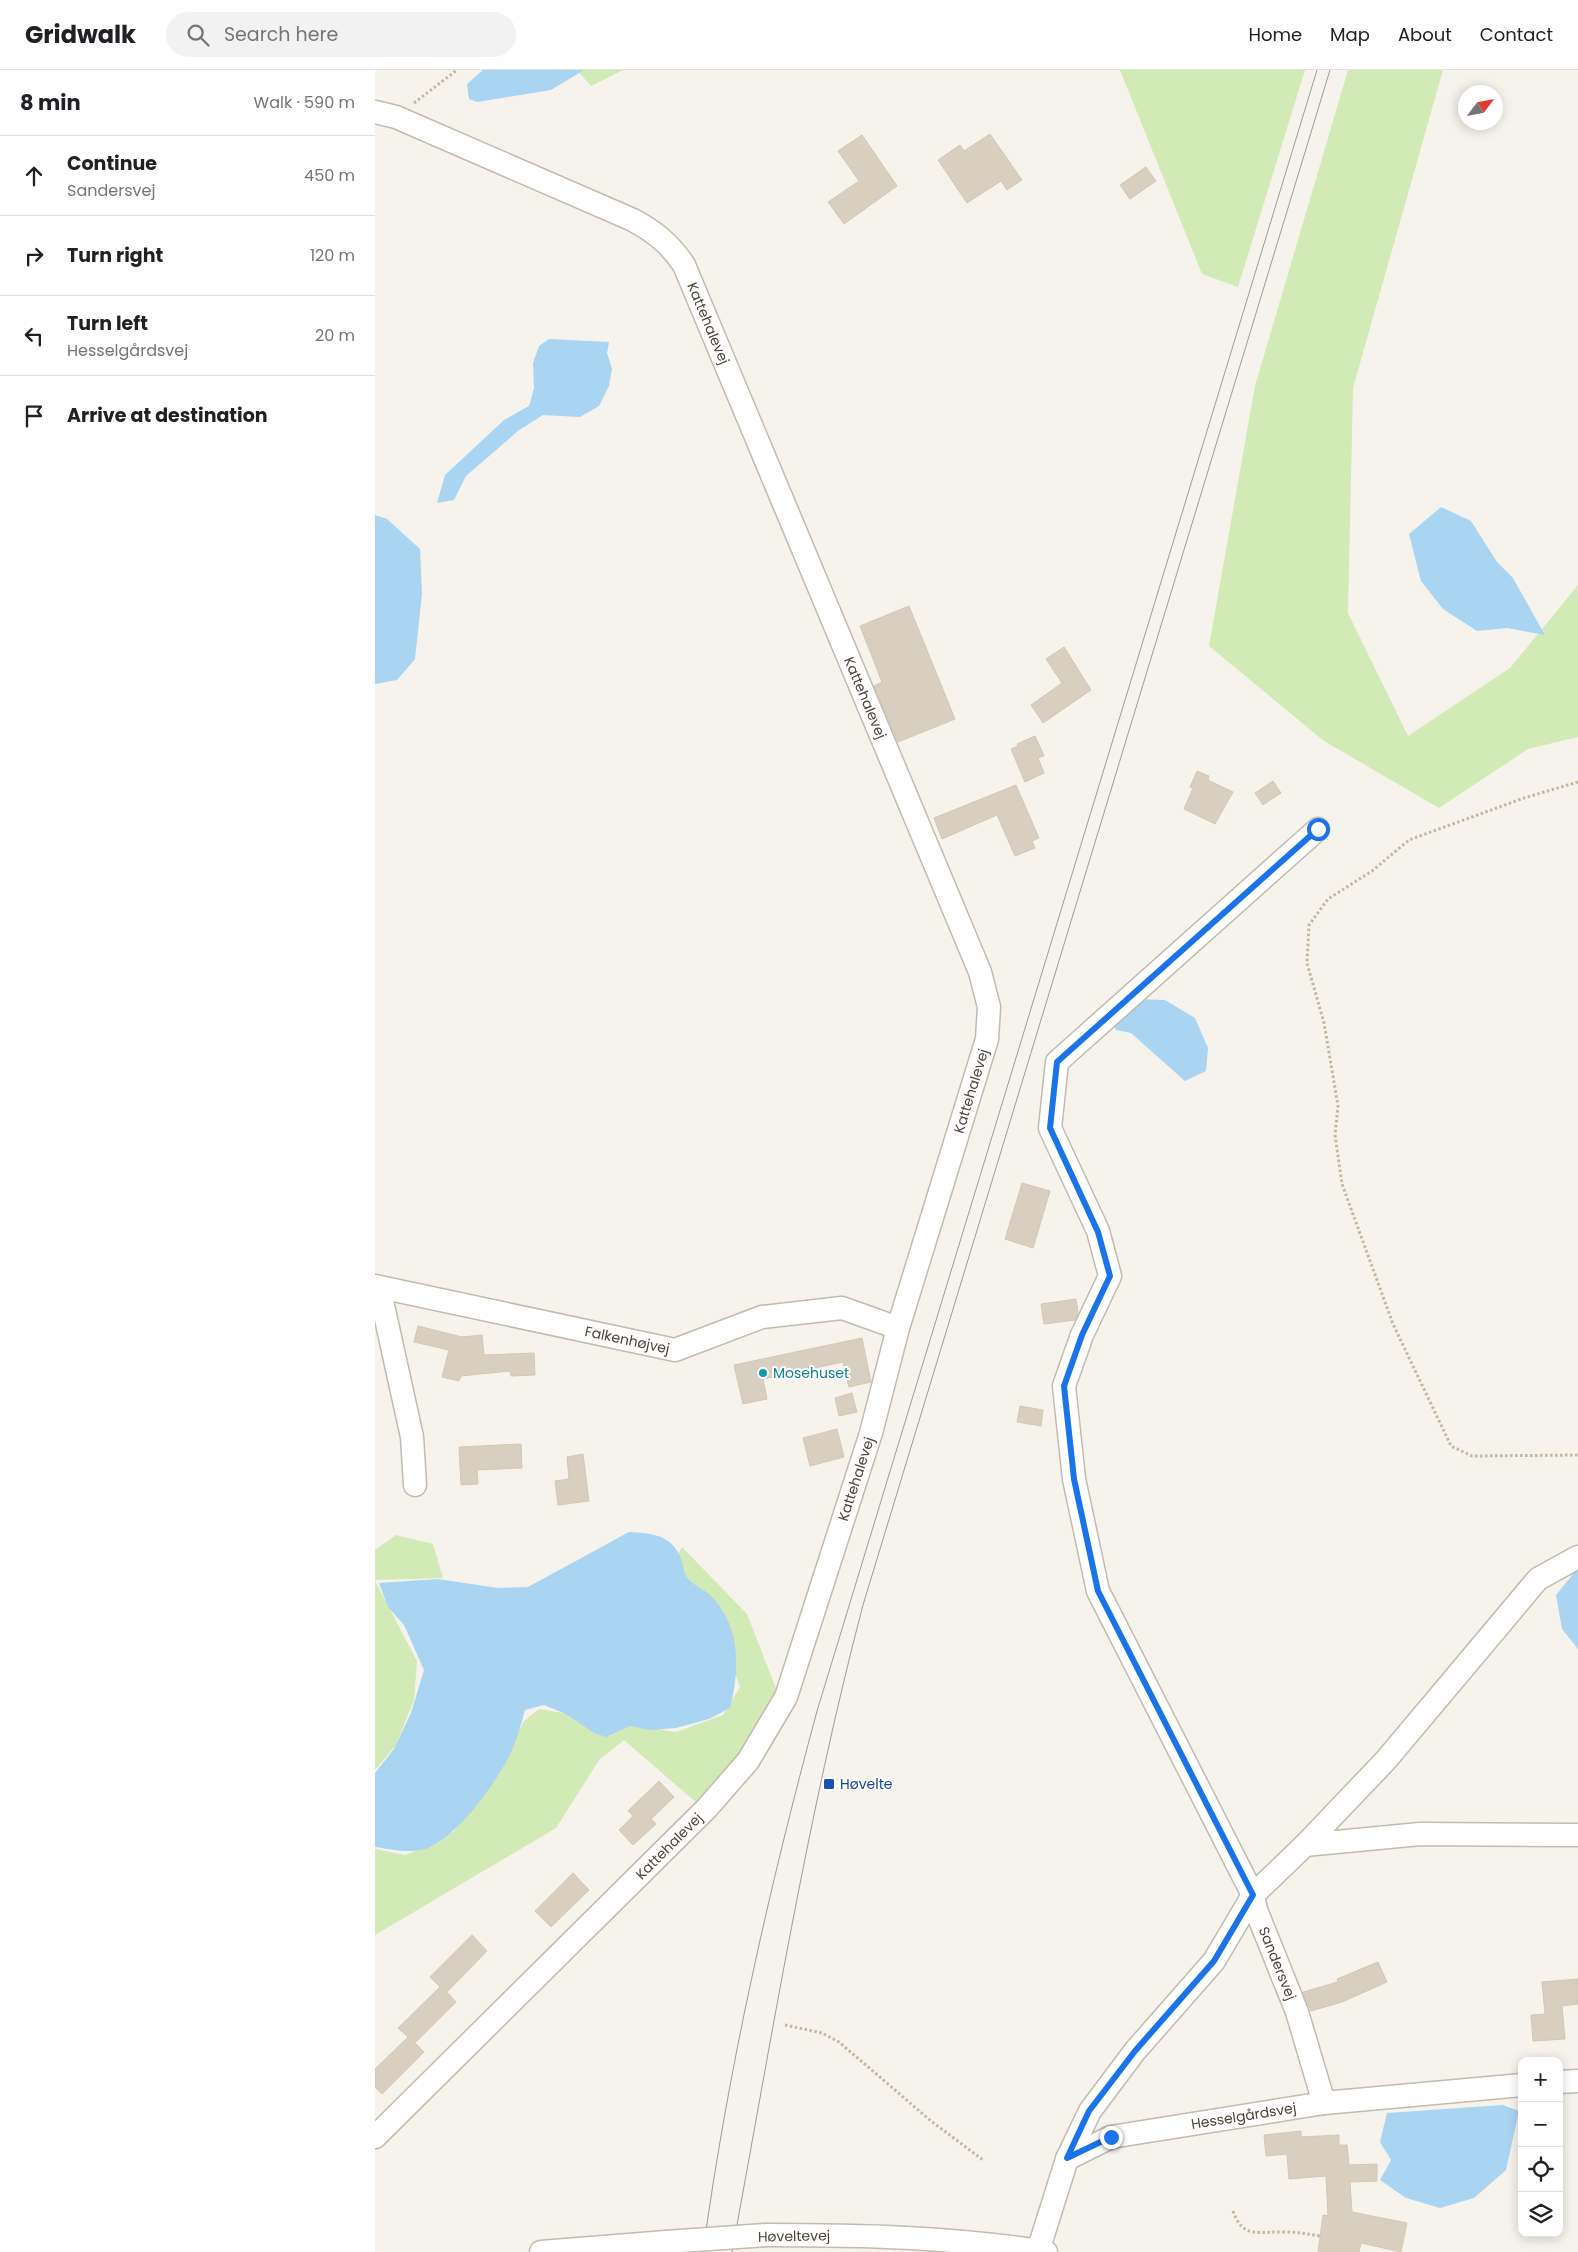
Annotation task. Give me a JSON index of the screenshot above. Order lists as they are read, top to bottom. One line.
{"streets":{"street":["Kattehalevej","Falkenhøjvej","Sandersvej","Hesselgårdsvej","Høveltevej"]},"crossings":[["Kattehalevej","Falkenhøjvej"],["Sandersvej","Hesselgårdsvej"]],"places":{"other":["Mosehuset"],"transit":["Høvelte"]},"north":"top right","page":{"header":"Gridwalk","search":"Search here","nav":["Home","Map","About","Contact"],"heading":["8 min","Walk · 590 m"],"list":[["Continue","Sandersvej","450 m"],["Turn right","120 m"],["Turn left","Hesselgårdsvej","20 m"],"Arrive at destination"],"map_buttons":["+","−"]}}
